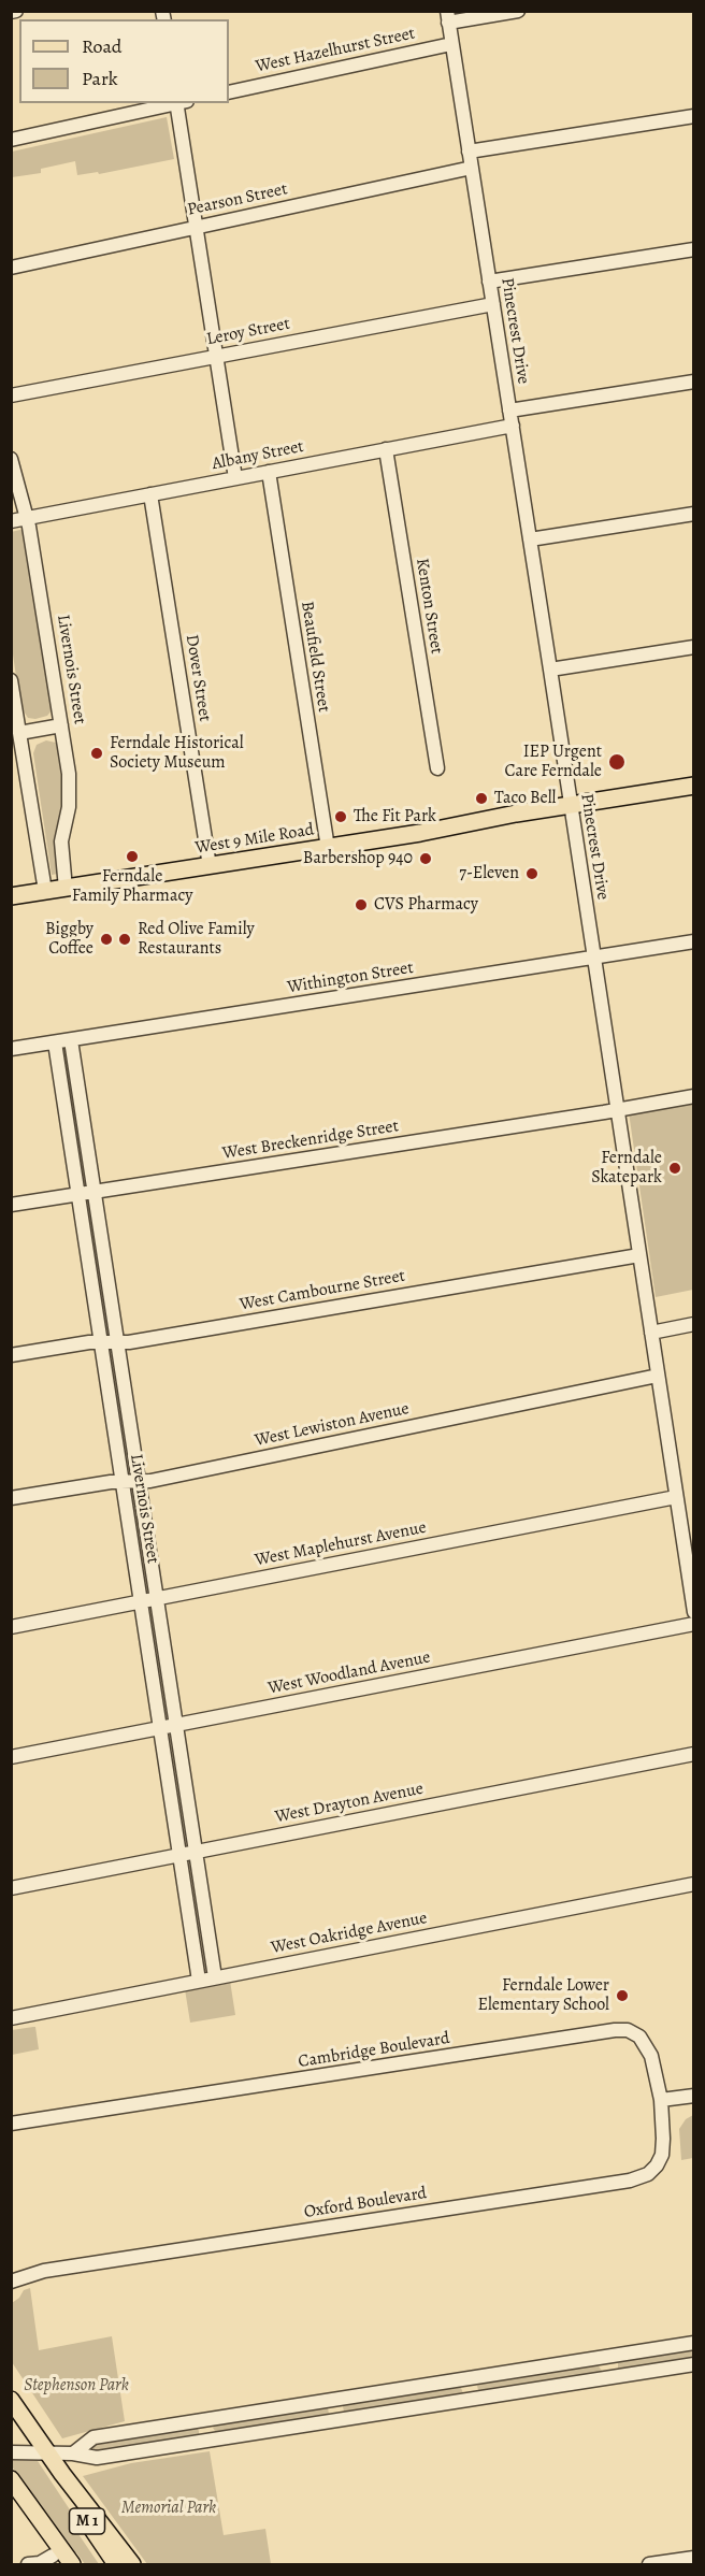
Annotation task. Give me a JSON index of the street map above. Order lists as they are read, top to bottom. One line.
{"streets":{"main road":["West 9 Mile Road","M 1"],"street":["West Hazelhurst Street","Pearson Street","Pinecrest Drive","Leroy Street","Albany Street","Kenton Street","Beaufield Street","Livernois Street","Dover Street","Withington Street","West Breckenridge Street","West Cambourne Street","West Lewiston Avenue","West Maplehurst Avenue","West Woodland Avenue","West Drayton Avenue","West Oakridge Avenue","Cambridge Boulevard","Oxford Boulevard"]},"crossings":[["West Hazelhurst Street","Pinecrest Drive"],["Pearson Street","Pinecrest Drive"],["Pinecrest Drive","Leroy Street"],["Pinecrest Drive","Albany Street"],["Pinecrest Drive","West 9 Mile Road"],["Pinecrest Drive","Withington Street"],["Pinecrest Drive","West Breckenridge Street"],["Pinecrest Drive","West Cambourne Street"],["Pinecrest Drive","West Lewiston Avenue"],["Pinecrest Drive","West Maplehurst Avenue"],["Albany Street","Kenton Street"],["Albany Street","Beaufield Street"],["Albany Street","Livernois Street"],["Albany Street","Dover Street"],["Beaufield Street","West 9 Mile Road"],["Livernois Street","West 9 Mile Road"],["Livernois Street","Withington Street"],["Livernois Street","West Breckenridge Street"],["Livernois Street","West Cambourne Street"],["Livernois Street","West Lewiston Avenue"],["Livernois Street","West Maplehurst Avenue"],["Livernois Street","West Woodland Avenue"],["Livernois Street","West Drayton Avenue"],["Livernois Street","West Oakridge Avenue"],["Dover Street","West 9 Mile Road"],["Cambridge Boulevard","Oxford Boulevard"]],"parks":["Stephenson Park","Memorial Park"],"places":["Ferndale Historical Society Museum","IEP Urgent Care Ferndale","Taco Bell","The Fit Park","Ferndale Family Pharmacy","Barbershop 940","7-Eleven","CVS Pharmacy","Biggby Coffee","Red Olive Family Restaurants","Ferndale Skatepark","Ferndale Lower Elementary School"],"legend":["Road","Park"]}
